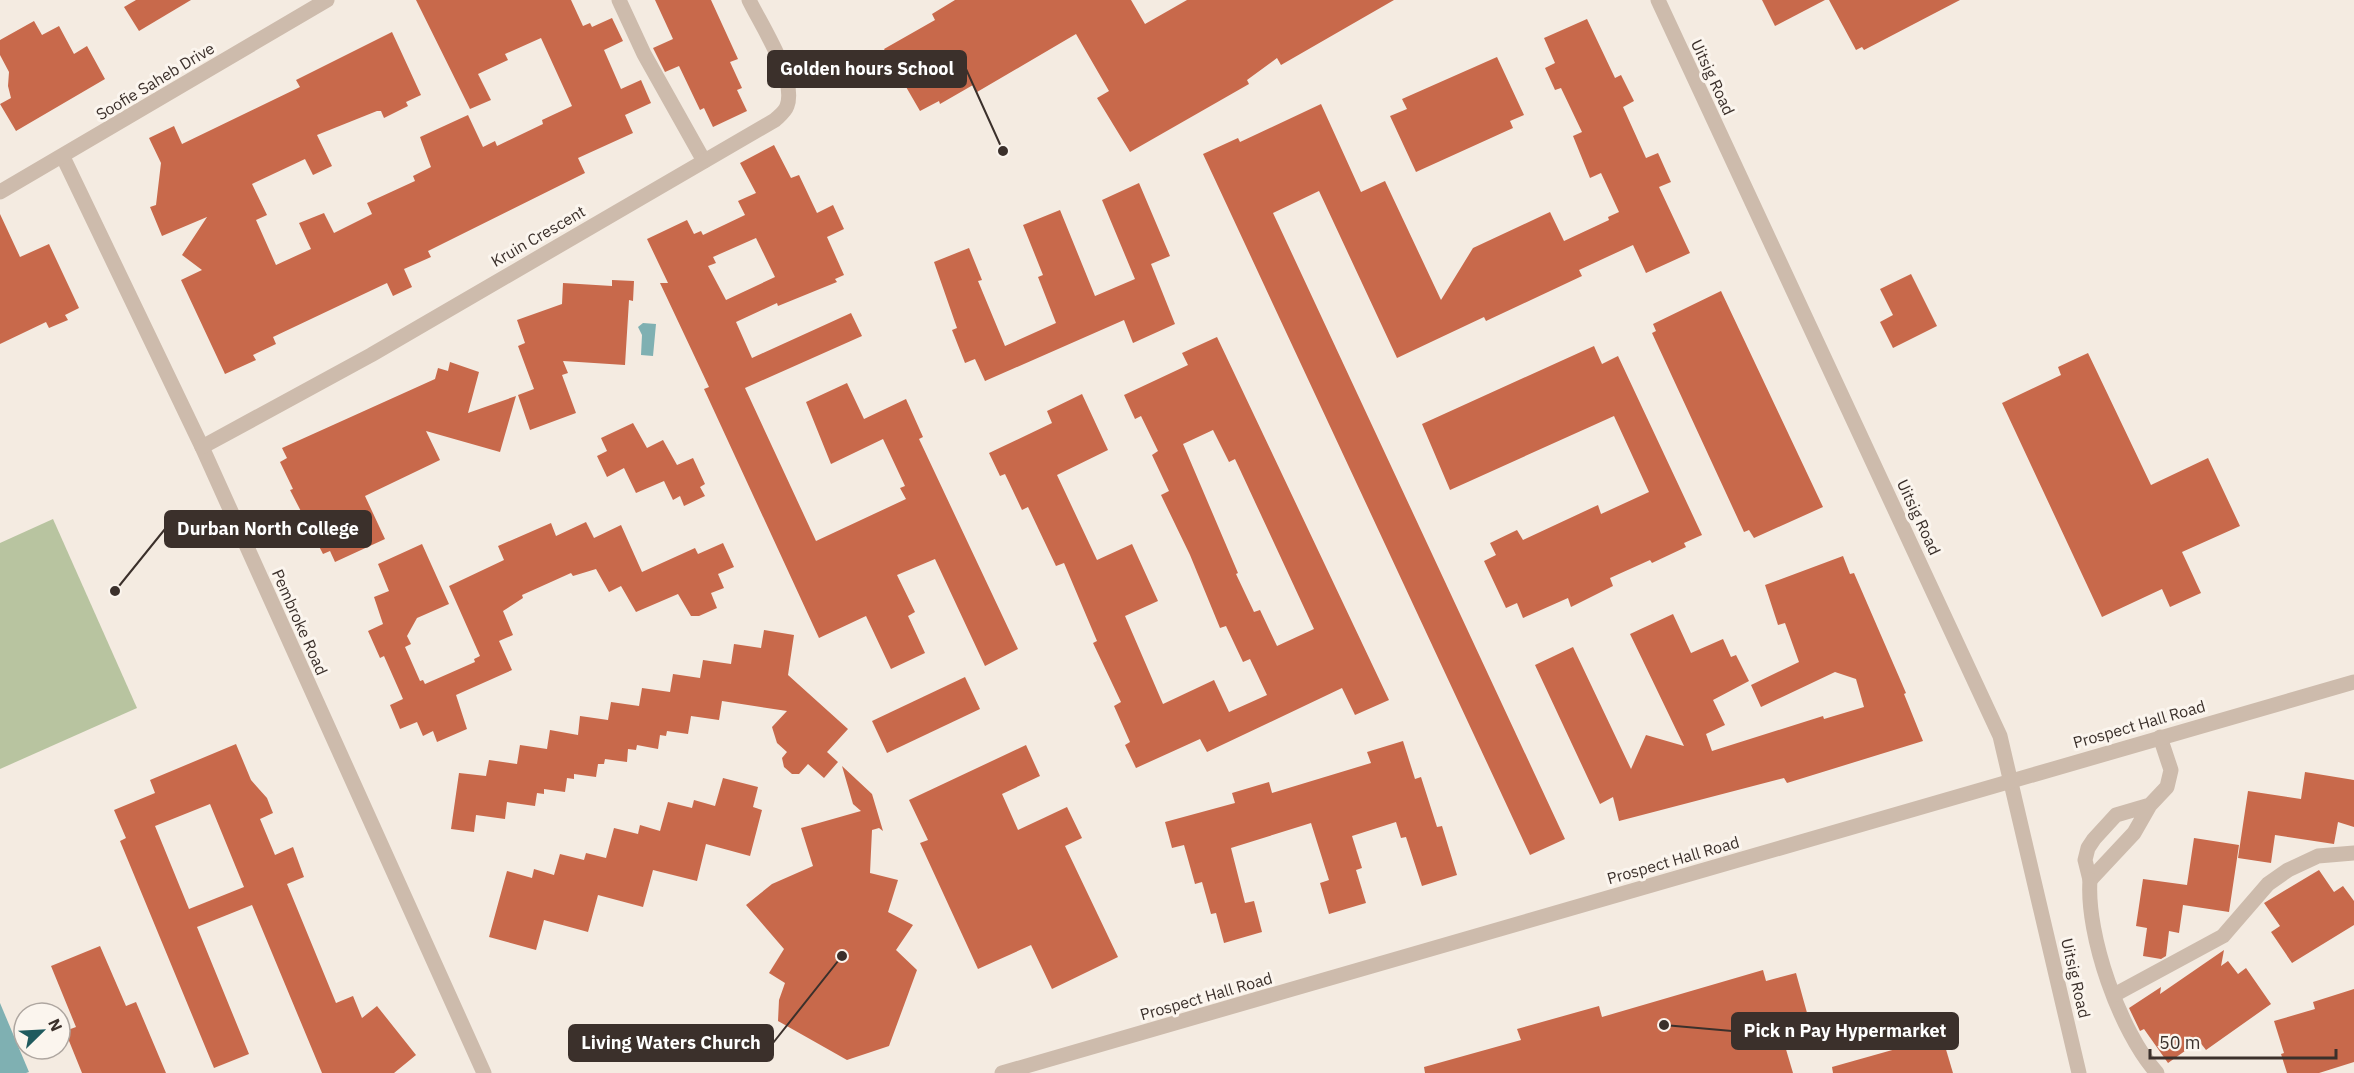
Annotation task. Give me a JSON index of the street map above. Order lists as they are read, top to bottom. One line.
{"streets":{"street":["Uitsig Road","Soofie Saheb Drive","Kruin Crescent","Pembroke Road","Prospect Hall Road"]},"crossings":[["Uitsig Road","Prospect Hall Road"],["Soofie Saheb Drive","Pembroke Road"],["Kruin Crescent","Pembroke Road"]],"places":["Golden hours School","Durban North College","Living Waters Church","Pick n Pay Hypermarket"],"scale_bar":"50 m","north":"top right"}
